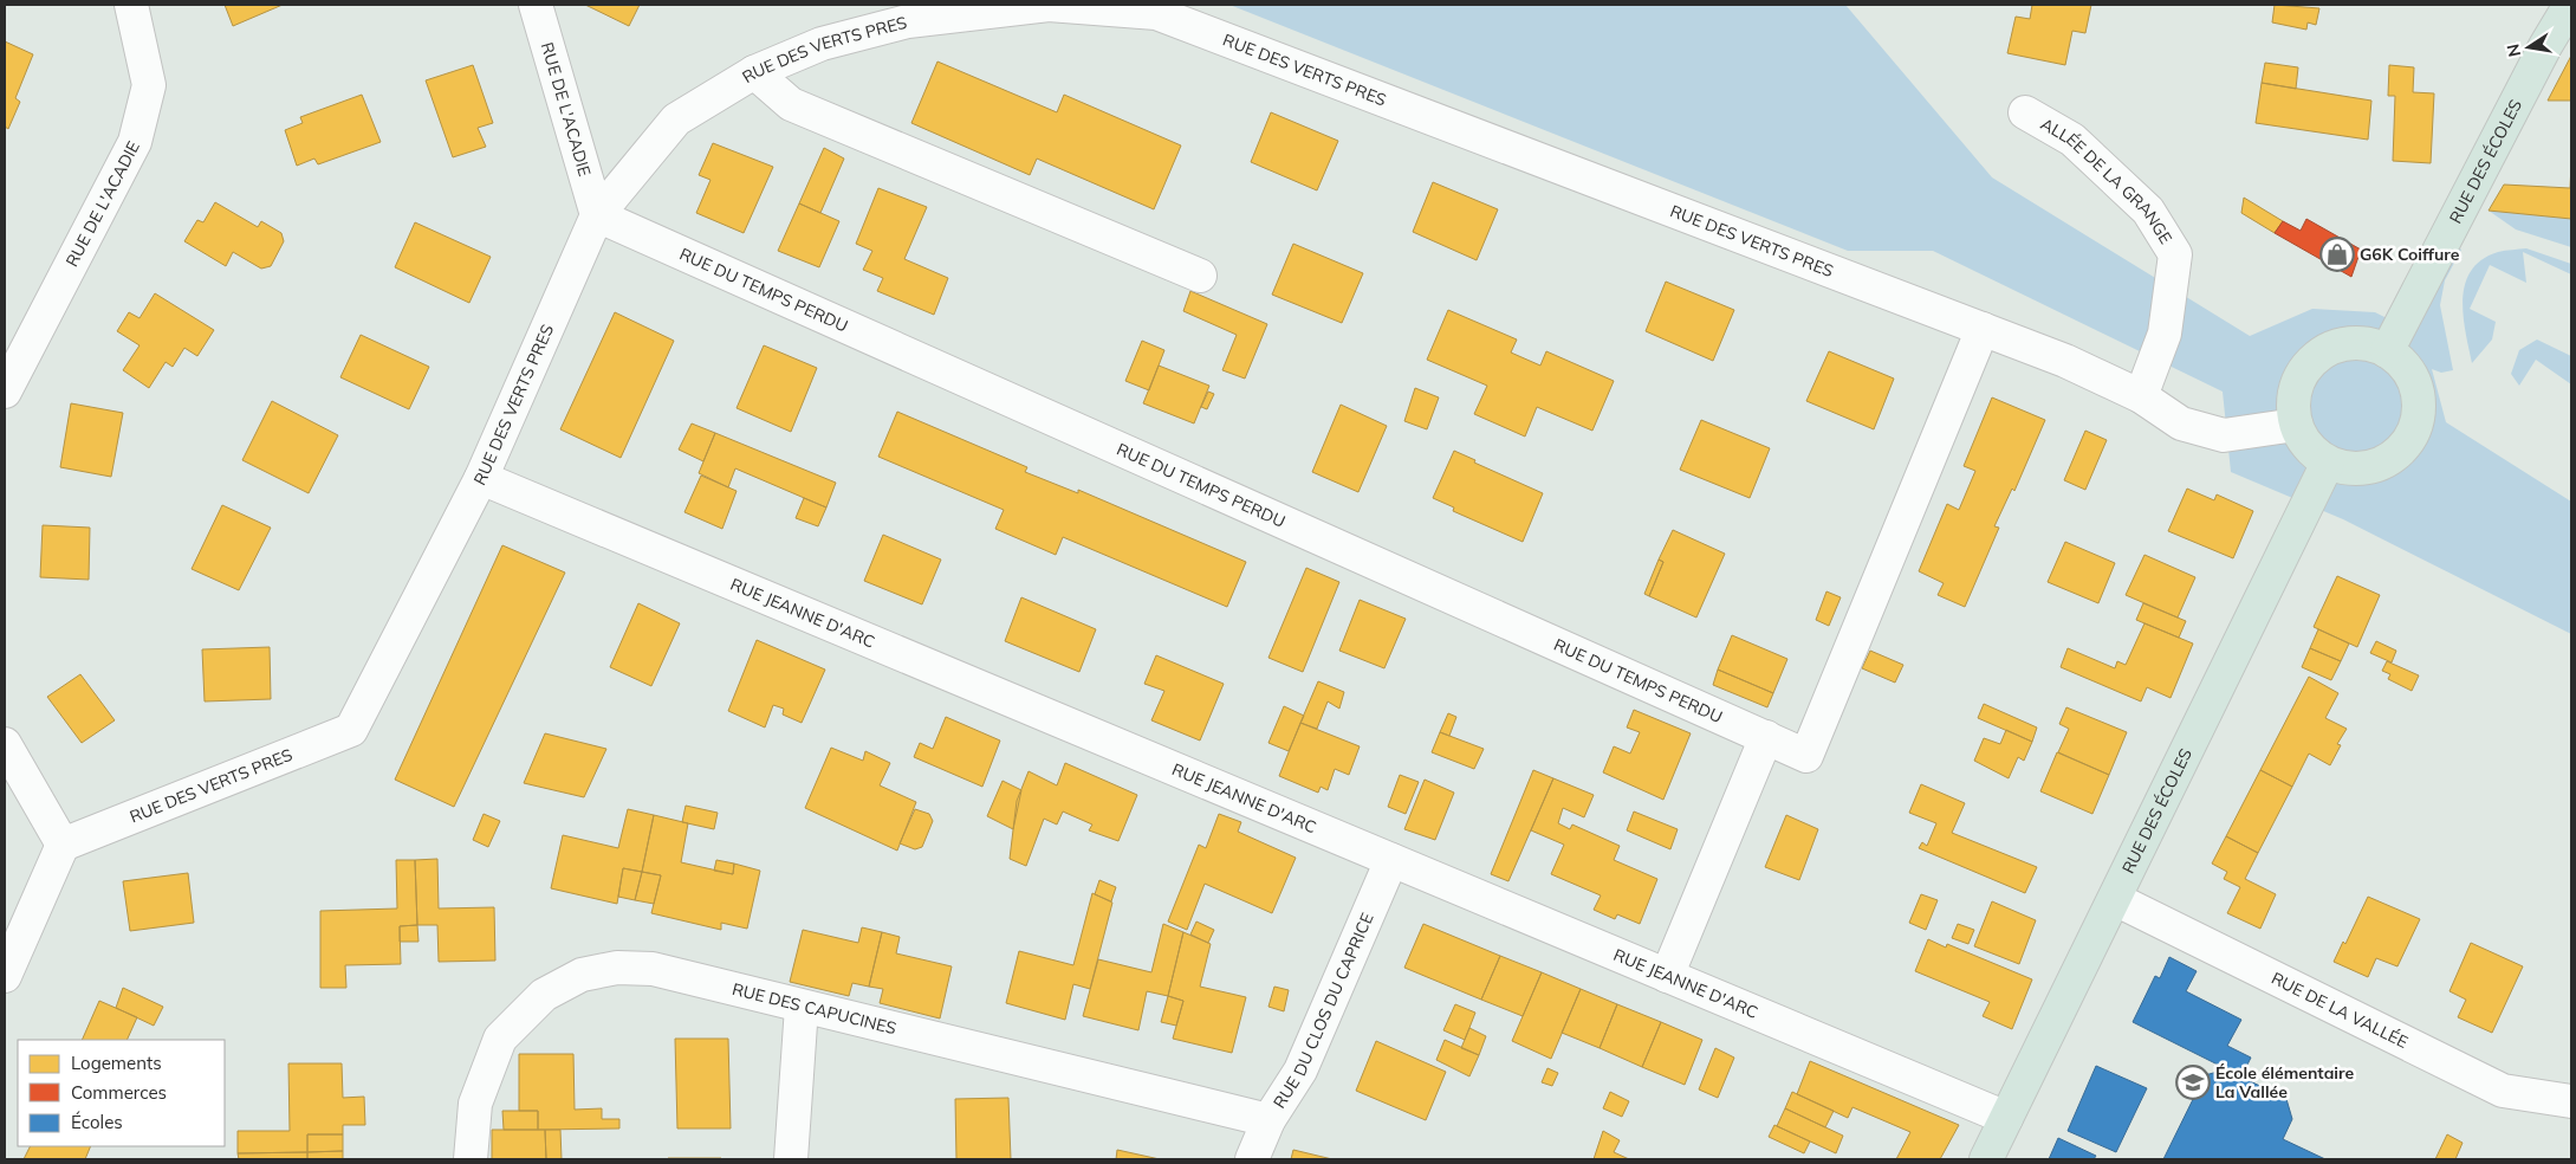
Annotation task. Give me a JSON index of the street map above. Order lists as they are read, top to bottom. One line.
{"streets":{"main road":["RUE DES ÉCOLES"],"street":["RUE DES VERTS PRES","RUE DE L'ACADIE","ALLÉE DE LA GRANGE","RUE DU TEMPS PERDU","RUE JEANNE D'ARC","RUE DES CAPUCINES","RUE DU CLOS DU CAPRICE","RUE DE LA VALLÉE"]},"crossings":[["RUE DES VERTS PRES","RUE DE L'ACADIE"],["RUE DES VERTS PRES","RUE DES ÉCOLES"],["RUE DES VERTS PRES","ALLÉE DE LA GRANGE"],["RUE DES VERTS PRES","RUE DU TEMPS PERDU"],["RUE DES VERTS PRES","RUE JEANNE D'ARC"],["RUE DE L'ACADIE","RUE DU TEMPS PERDU"],["RUE DES ÉCOLES","RUE JEANNE D'ARC"],["RUE DES ÉCOLES","RUE DE LA VALLÉE"],["RUE JEANNE D'ARC","RUE DU CLOS DU CAPRICE"],["RUE DES CAPUCINES","RUE DU CLOS DU CAPRICE"]],"places":{"shop":["G6K Coiffure"],"school or university":["École élémentaire La Vallée"]},"legend":["Logements","Commerces","Écoles"],"north":"left"}
